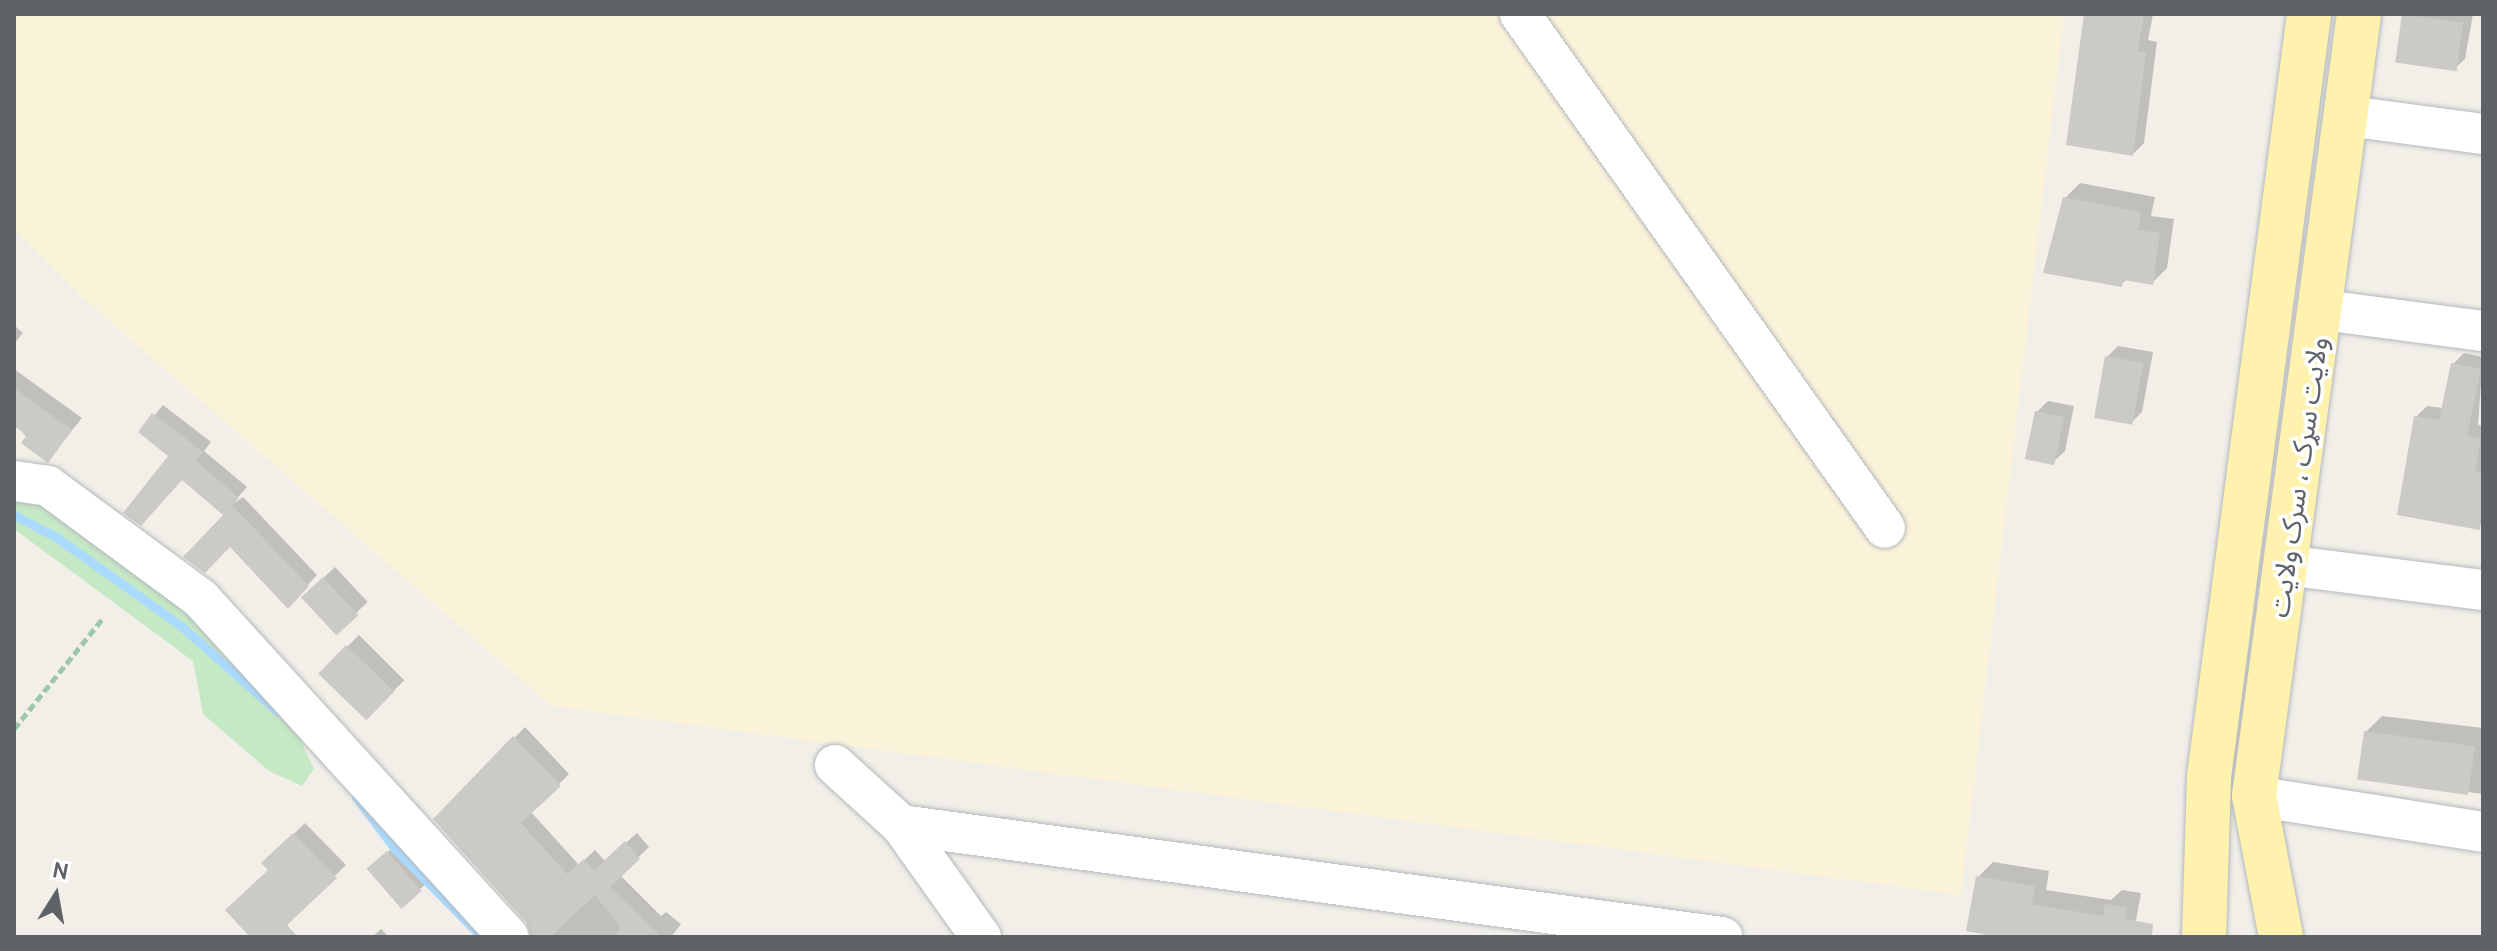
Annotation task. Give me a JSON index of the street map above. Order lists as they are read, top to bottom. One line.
{"streets":{"main road":["ولایت سړک ، سرک ولایت"]},"north":"top"}
